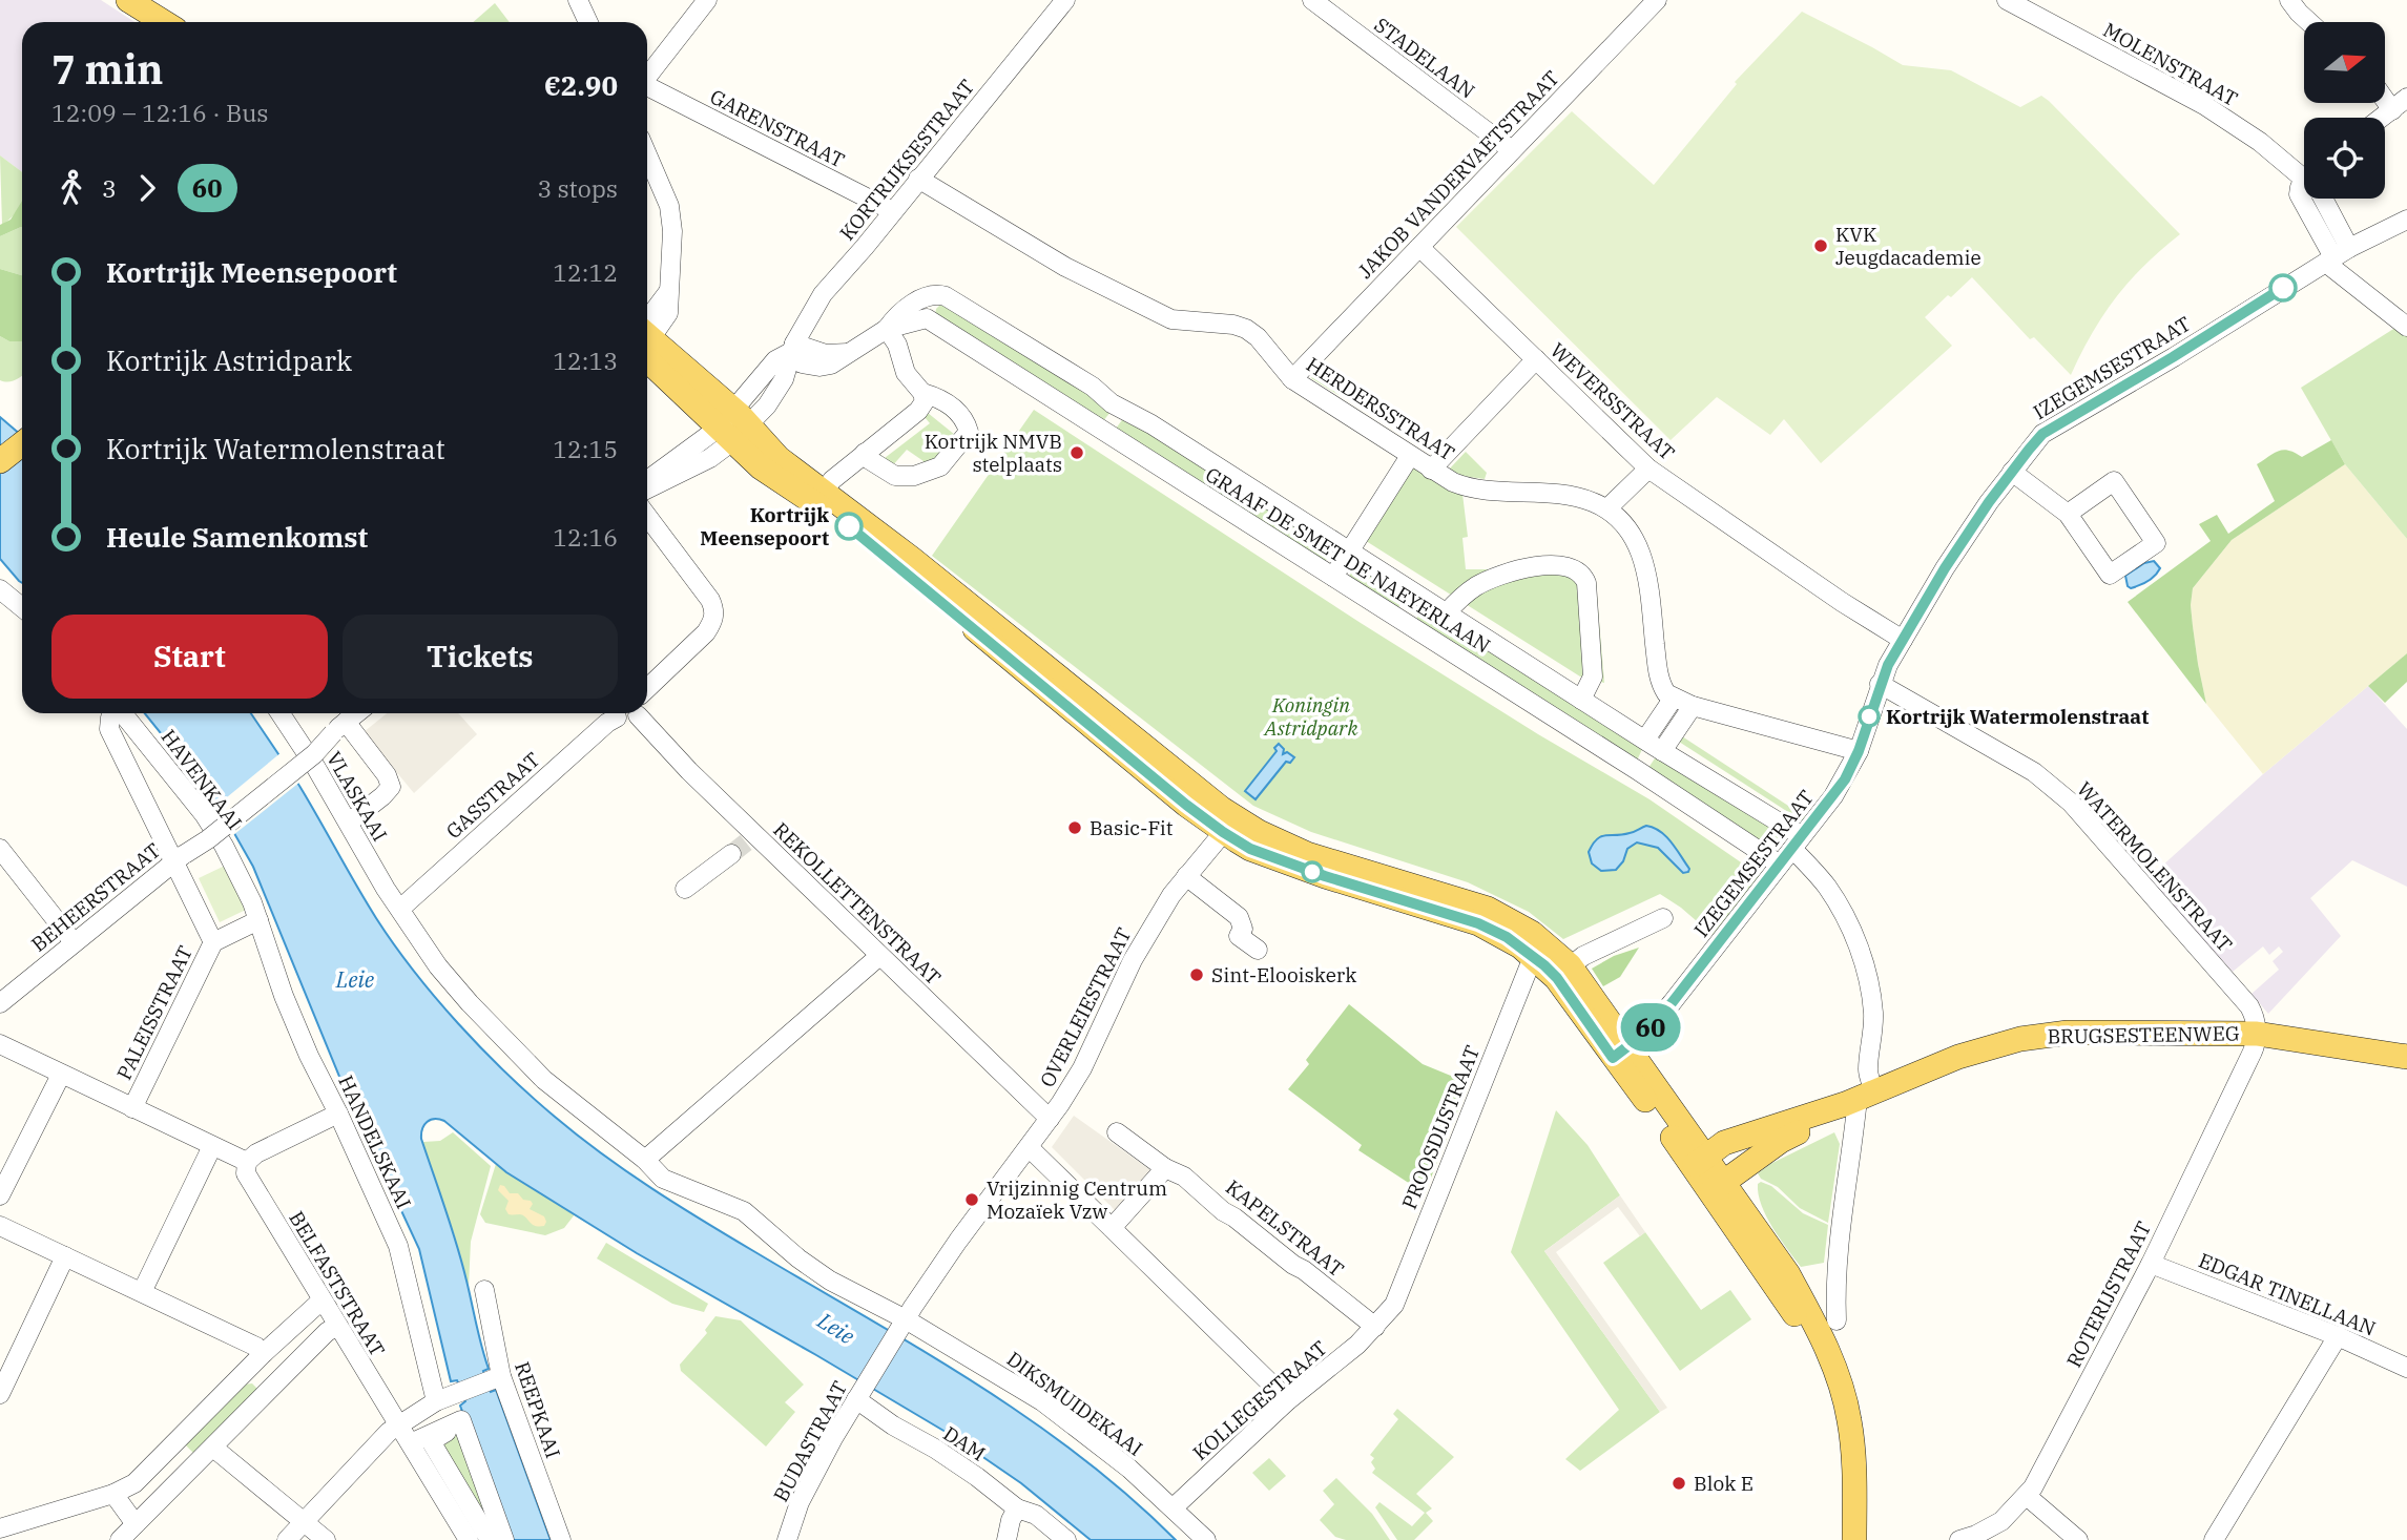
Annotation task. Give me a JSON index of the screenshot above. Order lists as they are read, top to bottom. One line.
{"streets":{"main road":["BRUGSESTEENWEG"],"street":["STADELAAN","MOLENSTRAAT","GARENSTRAAT","KORTRIJKSESTRAAT","JAKOB VANDERVAETSTRAAT","IZEGEMSESTRAAT","WEVERSSTRAAT","HERDERSSTRAAT","GRAAF DE SMET DE NAEYERLAAN","HAVENKAAI","GASSTRAAT","VLASKAAI","WATERMOLENSTRAAT","BEHEERSTRAAT","REKOLLETTENSTRAAT","OVERLEIESTRAAT","PALEISSTRAAT","PROOSDIJSTRAAT","HANDELSKAAI","KAPELSTRAAT","BELFASTSTRAAT","ROTERIJSTRAAT","EDGAR TINELLAAN","KOLLEGESTRAAT","DIKSMUIDEKAAI","REEPKAAI","BUDASTRAAT","DAM"]},"crossings":[["STADELAAN","JAKOB VANDERVAETSTRAAT"],["MOLENSTRAAT","IZEGEMSESTRAAT"],["GARENSTRAAT","KORTRIJKSESTRAAT"],["KORTRIJKSESTRAAT","HERDERSSTRAAT"],["KORTRIJKSESTRAAT","GRAAF DE SMET DE NAEYERLAAN"],["JAKOB VANDERVAETSTRAAT","WEVERSSTRAAT"],["JAKOB VANDERVAETSTRAAT","HERDERSSTRAAT"],["IZEGEMSESTRAAT","WEVERSSTRAAT"],["IZEGEMSESTRAAT","GRAAF DE SMET DE NAEYERLAAN"],["IZEGEMSESTRAAT","WATERMOLENSTRAAT"],["GRAAF DE SMET DE NAEYERLAAN","BRUGSESTEENWEG"],["HAVENKAAI","BEHEERSTRAAT"],["HAVENKAAI","PALEISSTRAAT"],["HAVENKAAI","HANDELSKAAI"],["GASSTRAAT","VLASKAAI"],["VLASKAAI","DIKSMUIDEKAAI"],["WATERMOLENSTRAAT","BRUGSESTEENWEG"],["WATERMOLENSTRAAT","ROTERIJSTRAAT"],["REKOLLETTENSTRAAT","OVERLEIESTRAAT"],["OVERLEIESTRAAT","DIKSMUIDEKAAI"],["OVERLEIESTRAAT","BUDASTRAAT"],["PALEISSTRAAT","HANDELSKAAI"],["BRUGSESTEENWEG","ROTERIJSTRAAT"],["PROOSDIJSTRAAT","KAPELSTRAAT"],["PROOSDIJSTRAAT","KOLLEGESTRAAT"],["KAPELSTRAAT","KOLLEGESTRAAT"],["ROTERIJSTRAAT","EDGAR TINELLAAN"],["KOLLEGESTRAAT","DIKSMUIDEKAAI"],["DIKSMUIDEKAAI","BUDASTRAAT"],["BUDASTRAAT","DAM"]],"water":["Leie"],"parks":["Koningin Astridpark"],"places":["KVK Jeugdacademie","Kortrijk NMVB stelplaats","Kortrijk Meensepoort","Kortrijk Watermolenstraat","Basic-Fit","Sint-Elooiskerk","Vrijzinnig Centrum Mozaïek Vzw","Blok E"],"lines":["bus line 60"],"north":"right","page":{"on_map":"60","heading":["7 min","12:09 – 12:16 · Bus","€2.90"],"legs":["3","60","3 stops"],"list":[{"name":"Kortrijk Meensepoort","value":"12:12"},{"name":"Kortrijk Astridpark","value":"12:13"},{"name":"Kortrijk Watermolenstraat","value":"12:15"},{"name":"Heule Samenkomst","value":"12:16"}],"buttons":["Start","Tickets"]}}
